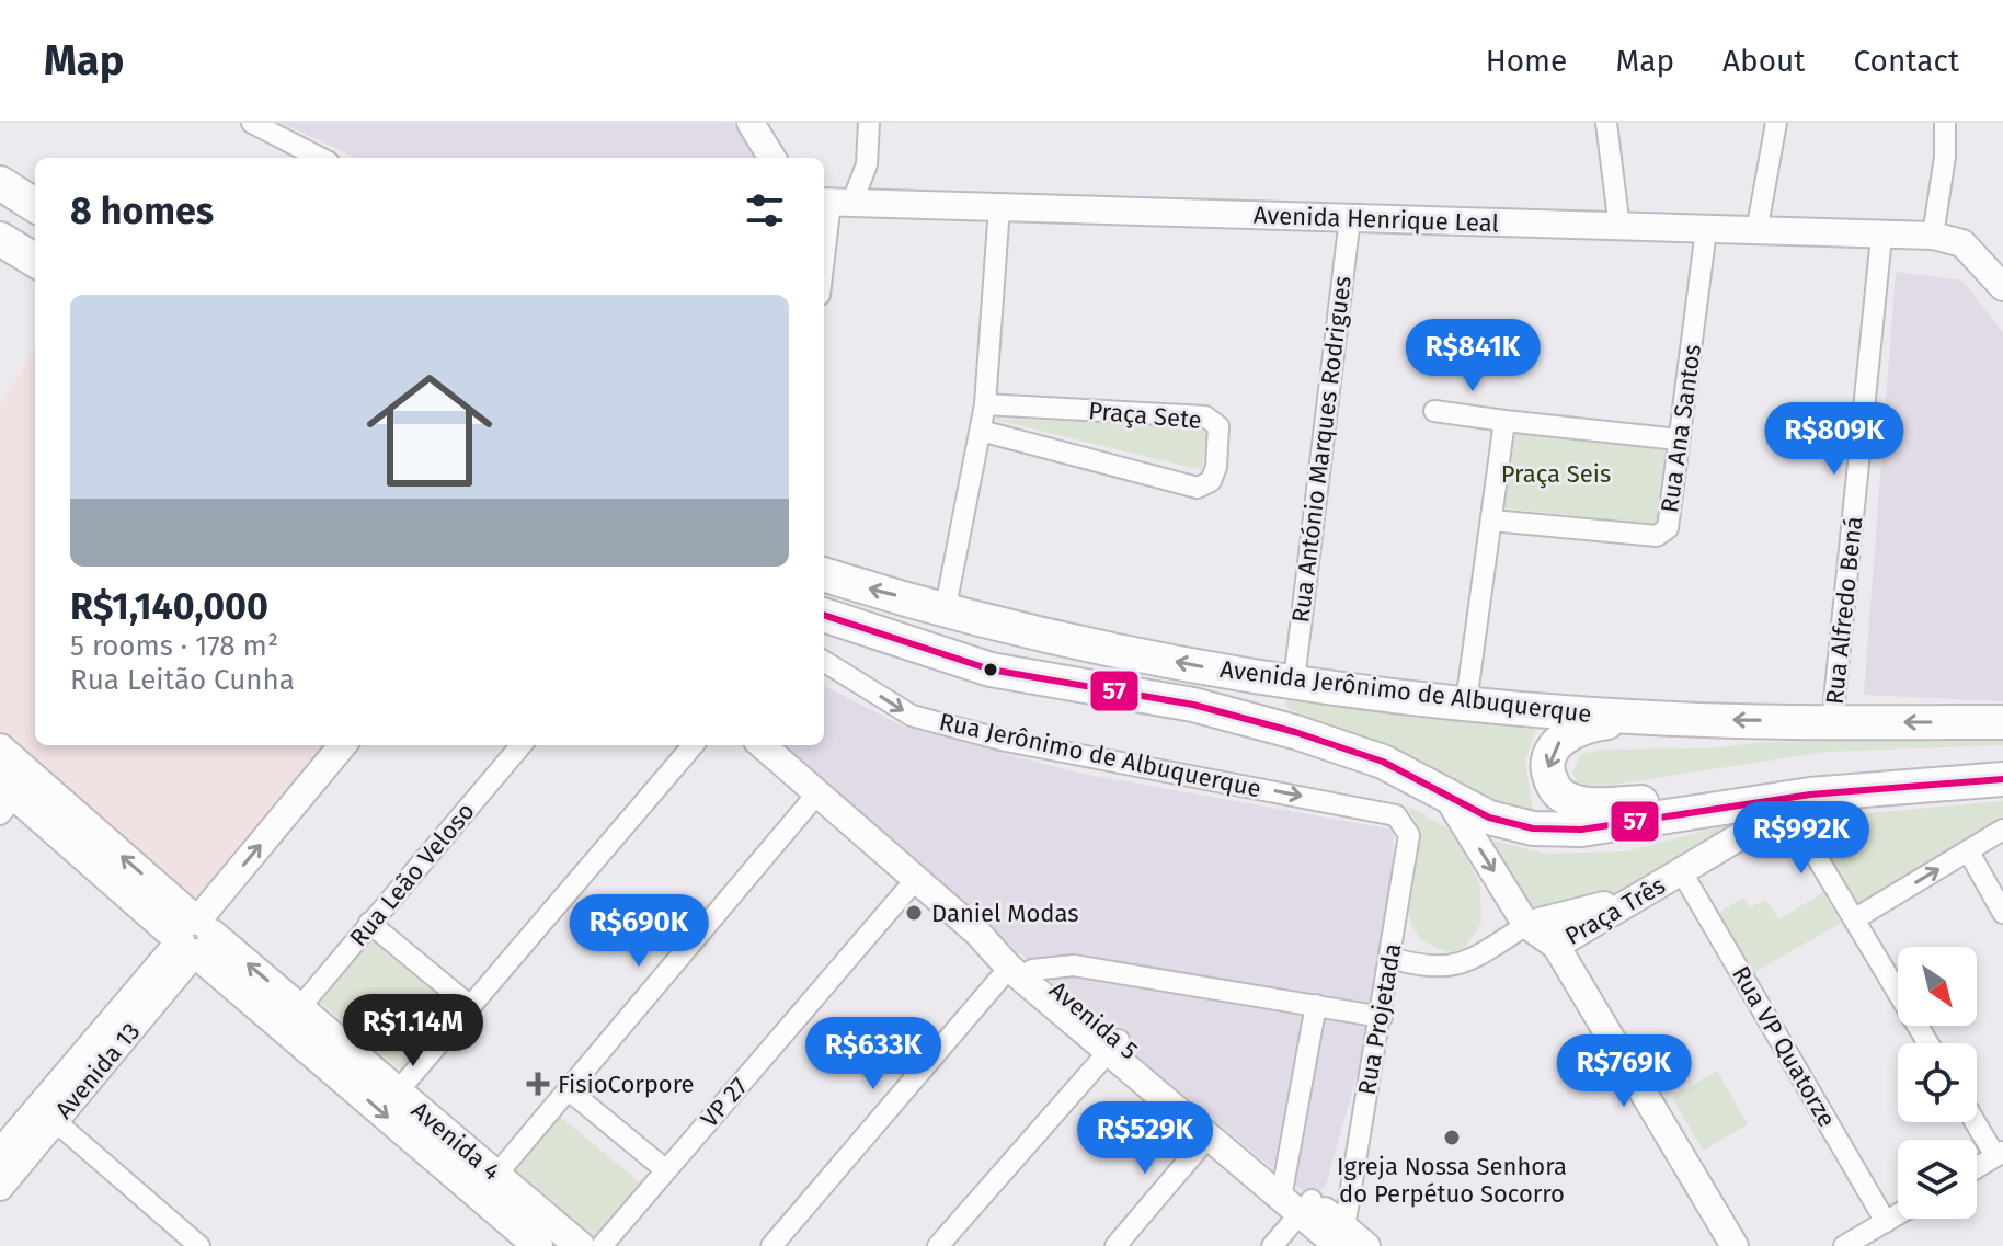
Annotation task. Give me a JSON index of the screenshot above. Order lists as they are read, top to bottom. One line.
{"streets":{"main road":["Avenida Jerônimo de Albuquerque","Avenida 4"],"street":["Avenida Henrique Leal","Praça Sete","Rua Ana Santos","Rua António Marques Rodrigues","Rua Alfredo Bená","Rua Jerônimo de Albuquerque","Rua Leão Veloso","Praça Três","Rua Projetada","Avenida 5","Rua VP Quatorze","Avenida 13","VP 27"]},"crossings":[["Avenida Henrique Leal","Rua Ana Santos"],["Avenida Henrique Leal","Rua António Marques Rodrigues"],["Avenida Henrique Leal","Rua Alfredo Bená"],["Rua António Marques Rodrigues","Avenida Jerônimo de Albuquerque"],["Rua Alfredo Bená","Avenida Jerônimo de Albuquerque"],["Avenida Jerônimo de Albuquerque","Praça Três"],["Rua Jerônimo de Albuquerque","Rua Projetada"],["Rua Leão Veloso","Avenida 4"],["Praça Três","Rua VP Quatorze"],["Rua Projetada","Avenida 5"],["Avenida 5","VP 27"],["Avenida 13","Avenida 4"]],"one_way":["Rua Jerônimo de Albuquerque","Avenida 13"],"parks":["Praça Seis"],"places":{"other":["Daniel Modas","Igreja Nossa Senhora do Perpétuo Socorro"],"health":["FisioCorpore"]},"lines":["transit line 57"],"north":"bottom right","page":{"header":"Map","nav":["Home","Map","About","Contact"],"heading":"8 homes","list":[{"name":"R$1,140,000","note":"5 rooms · 178 m² · Rua Leitão Cunha"}],"price":["R$841K","R$809K","R$992K","R$690K","R$1.14M","R$633K","R$769K","R$529K"]}}
